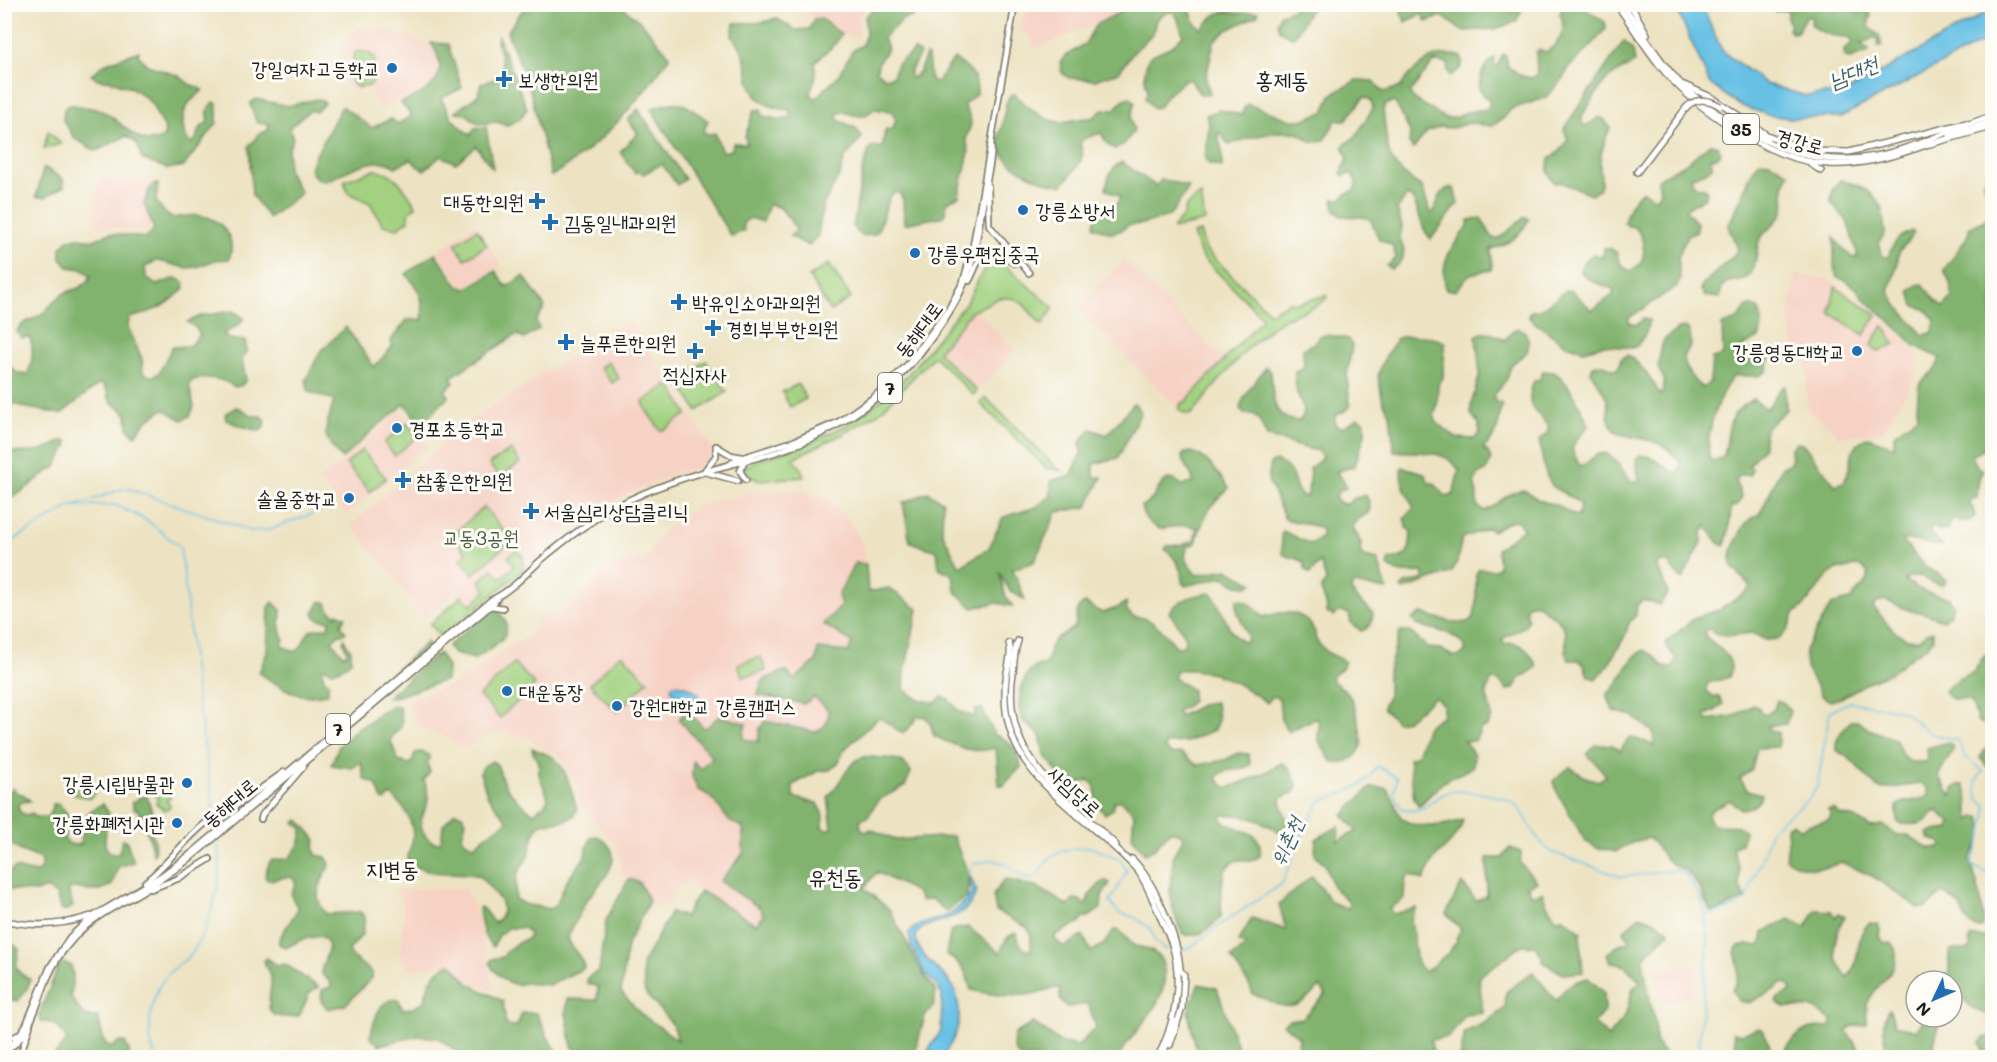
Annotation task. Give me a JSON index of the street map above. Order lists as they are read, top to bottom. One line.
{"streets":{"highway":["35","경강로","사임당로"],"main road":["동해대로","7"]},"crossings":[["동해대로","7"]],"districts":["홍제동","지변동","유천동"],"water":["남대천","위촌천"],"parks":["교동3공원"],"places":{"other":["강일여자고등학교","강릉소방서","강릉우편집중국","강릉영동대학교","경포초등학교","솔올중학교","대운동장","강원대학교 강릉캠퍼스","강릉시립박물관","강릉화폐전시관"],"health":["보생한의원","대동한의원","김동일내과의원","박유인소아과의원","경희부부한의원","늘푸른한의원","적십자사","참좋은한의원","서울심리상담클리닉"]},"north":"bottom left"}
